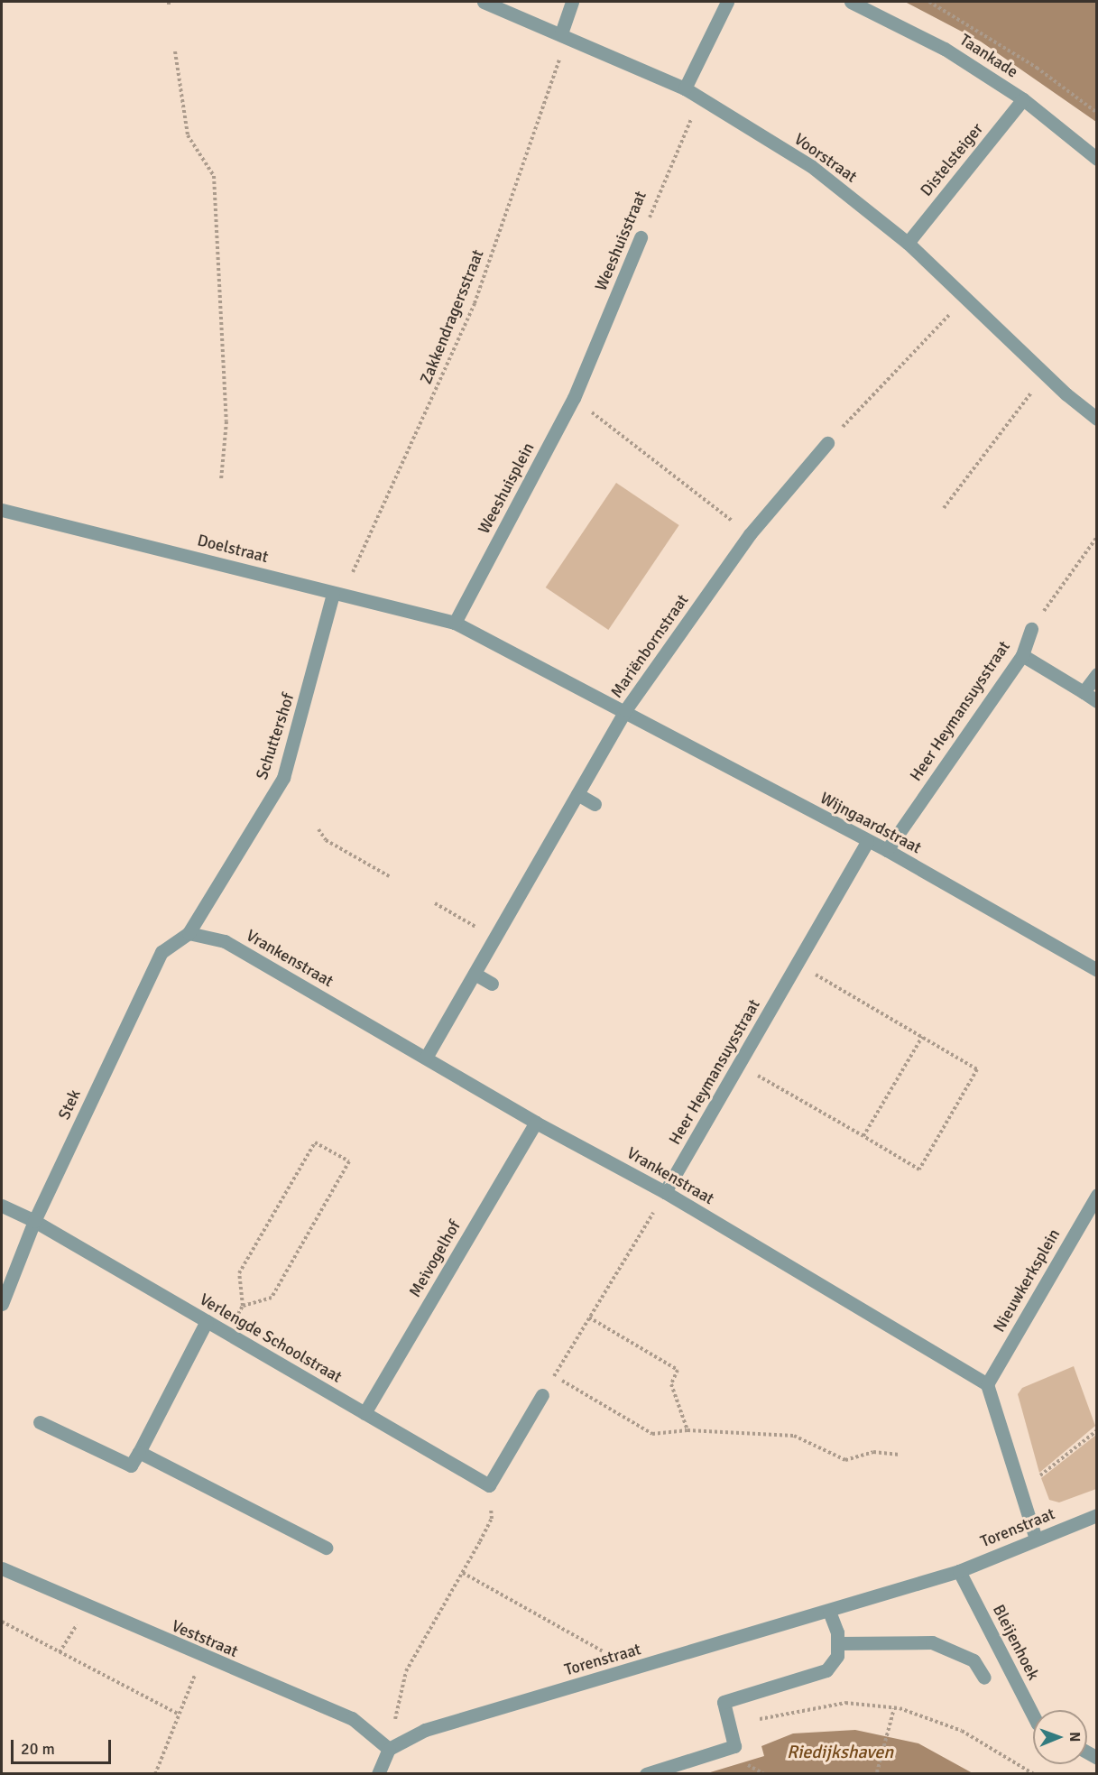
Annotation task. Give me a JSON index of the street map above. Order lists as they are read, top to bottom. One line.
{"streets":{"street":["Taankade","Voorstraat","Distelsteiger","Weeshuisstraat","Weeshuisplein","Doelstraat","Mariënbornstraat","Heer Heymansuysstraat","Schuttershof","Wijngaardstraat","Vrankenstraat","Stek","Meivogelhof","Nieuwkerksplein","Verlengde Schoolstraat","Torenstraat","Veststraat","Bleijenhoek"],"path":["Zakkendragersstraat"]},"crossings":[["Taankade","Distelsteiger"],["Voorstraat","Distelsteiger"],["Voorstraat","Weeshuisstraat"],["Voorstraat","Zakkendragersstraat"],["Weeshuisstraat","Weeshuisplein"],["Zakkendragersstraat","Doelstraat"],["Zakkendragersstraat","Schuttershof"],["Weeshuisplein","Doelstraat"],["Doelstraat","Schuttershof"],["Mariënbornstraat","Wijngaardstraat"],["Mariënbornstraat","Vrankenstraat"],["Heer Heymansuysstraat","Wijngaardstraat"],["Heer Heymansuysstraat","Vrankenstraat"],["Schuttershof","Vrankenstraat"],["Schuttershof","Stek"],["Vrankenstraat","Stek"],["Vrankenstraat","Meivogelhof"],["Vrankenstraat","Nieuwkerksplein"],["Stek","Verlengde Schoolstraat"],["Meivogelhof","Verlengde Schoolstraat"],["Torenstraat","Veststraat"],["Torenstraat","Bleijenhoek"]],"water":["Riedijkshaven"],"scale_bar":"20 m","north":"right"}
